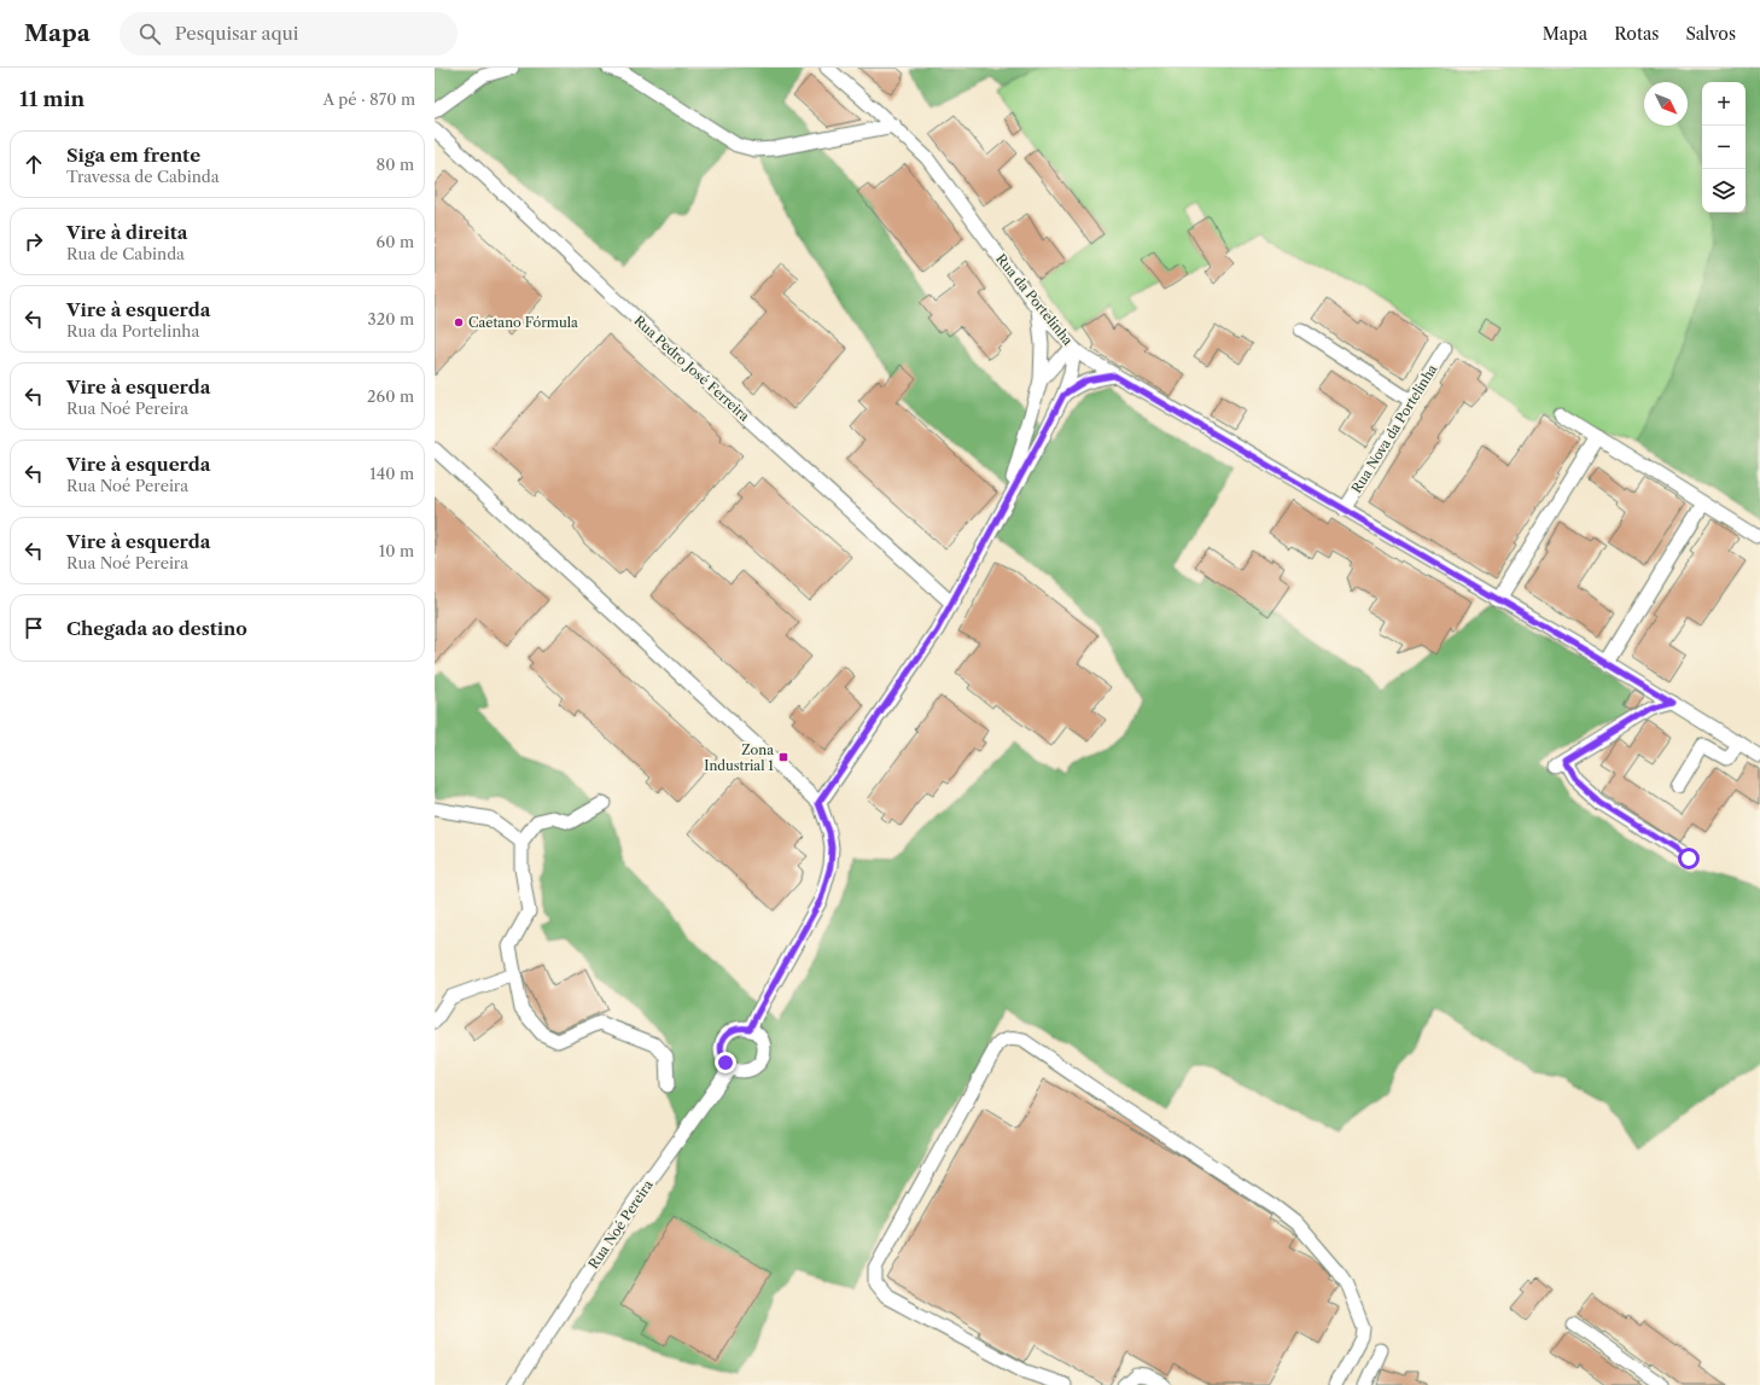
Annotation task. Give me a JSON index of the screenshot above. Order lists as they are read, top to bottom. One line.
{"streets":{"street":["Rua da Portelinha","Rua Pedro José Ferreira","Rua Nova da Portelinha","Rua Noé Pereira"]},"crossings":[["Rua da Portelinha","Rua Nova da Portelinha"]],"places":{"other":["Caetano Fórmula"],"transit":["Zona Industrial 1"]},"north":"bottom right","page":{"header":"Mapa","search":"Pesquisar aqui","nav":["Mapa","Rotas","Salvos"],"heading":["11 min","A pé · 870 m"],"map_buttons":["+","−"],"list":[["Siga em frente","Travessa de Cabinda","80 m"],["Vire à direita","Rua de Cabinda","60 m"],["Vire à esquerda","Rua da Portelinha","320 m"],["Vire à esquerda","Rua Noé Pereira","260 m"],["Vire à esquerda","Rua Noé Pereira","140 m"],["Vire à esquerda","Rua Noé Pereira","10 m"],"Chegada ao destino"]}}
